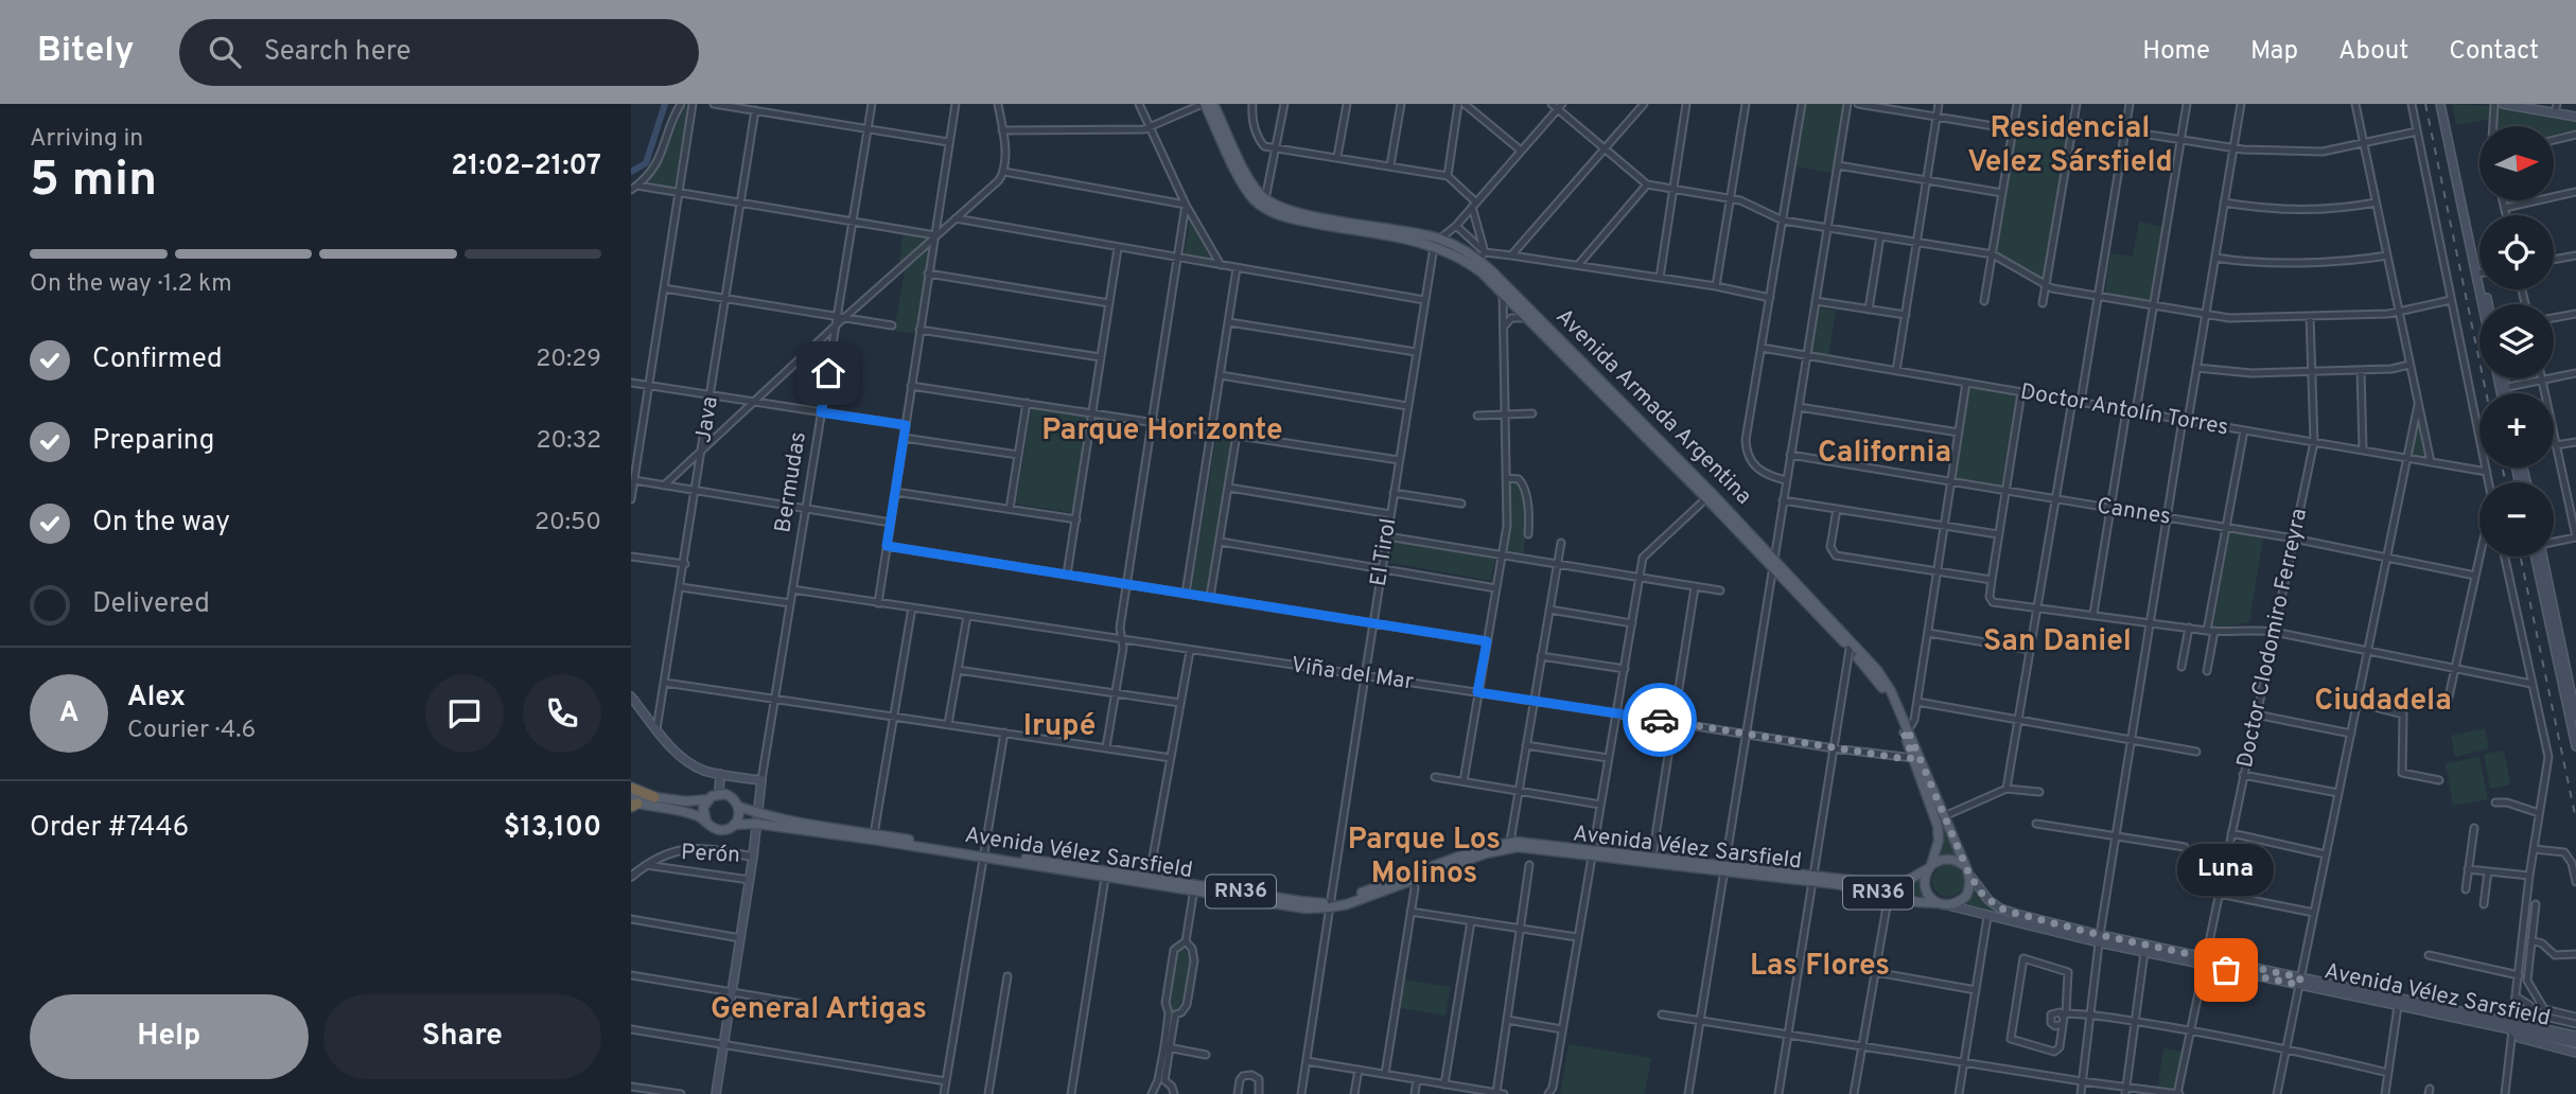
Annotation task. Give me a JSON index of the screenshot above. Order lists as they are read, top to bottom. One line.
{"streets":{"main road":["Avenida Armada Argentina","Bermudas","Avenida Vélez Sarsfield","RN36"],"street":["Doctor Antolín Torres","Java","Cannes","El Tirol","Doctor Clodomiro Ferreyra","Viña del Mar","Perón"]},"crossings":[["Avenida Armada Argentina","El Tirol"],["Avenida Armada Argentina","Viña del Mar"],["Avenida Armada Argentina","Avenida Vélez Sarsfield"],["Avenida Armada Argentina","RN36"],["Doctor Antolín Torres","Doctor Clodomiro Ferreyra"],["Bermudas","Viña del Mar"],["Bermudas","Avenida Vélez Sarsfield"],["Bermudas","Perón"],["Cannes","Doctor Clodomiro Ferreyra"],["El Tirol","Viña del Mar"],["El Tirol","Avenida Vélez Sarsfield"],["Doctor Clodomiro Ferreyra","Avenida Vélez Sarsfield"],["Avenida Vélez Sarsfield","RN36"]],"districts":["Residencial Velez Sársfield","Parque Horizonte","California","San Daniel","Ciudadela","Irupé","Parque Los Molinos","Las Flores","General Artigas"],"places":["Luna"],"north":"right","page":{"header":"Bitely","search":"Search here","nav":["Home","Map","About","Contact"],"heading":["5 min","Arriving in","21:02–21:07"],"panel":["Alex","Courier · 4.6","Order #7446","$13,100"],"map_buttons":["+","−"],"bar":"On the way · 1.2 km","list":[["Confirmed","20:29"],["Preparing","20:32"],["On the way","20:50"],"Delivered"],"round":"A","bubble":"Luna","buttons":["Help","Share"]}}
